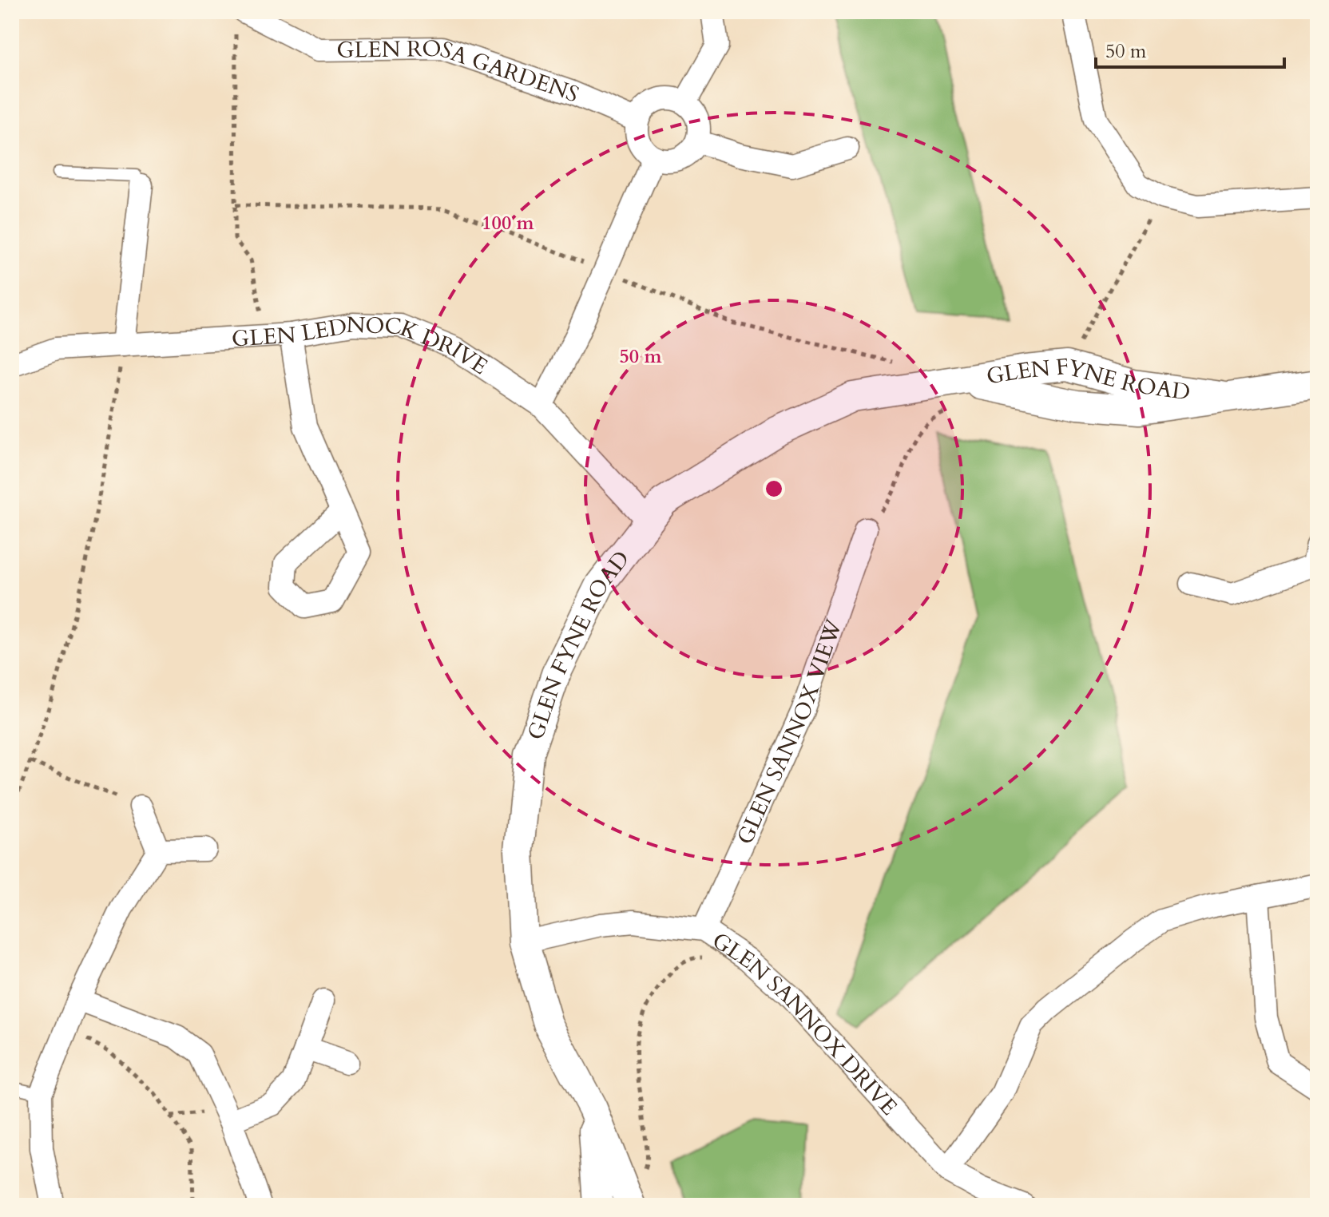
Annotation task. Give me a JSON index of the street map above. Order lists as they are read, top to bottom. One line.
{"streets":{"street":["GLEN ROSA GARDENS","GLEN LEDNOCK DRIVE","GLEN FYNE ROAD","GLEN SANNOX VIEW","GLEN SANNOX DRIVE"]},"crossings":[["GLEN LEDNOCK DRIVE","GLEN FYNE ROAD"],["GLEN FYNE ROAD","GLEN SANNOX DRIVE"],["GLEN SANNOX VIEW","GLEN SANNOX DRIVE"]],"scale_bar":"50 m","rings":["100 m","50 m"]}
